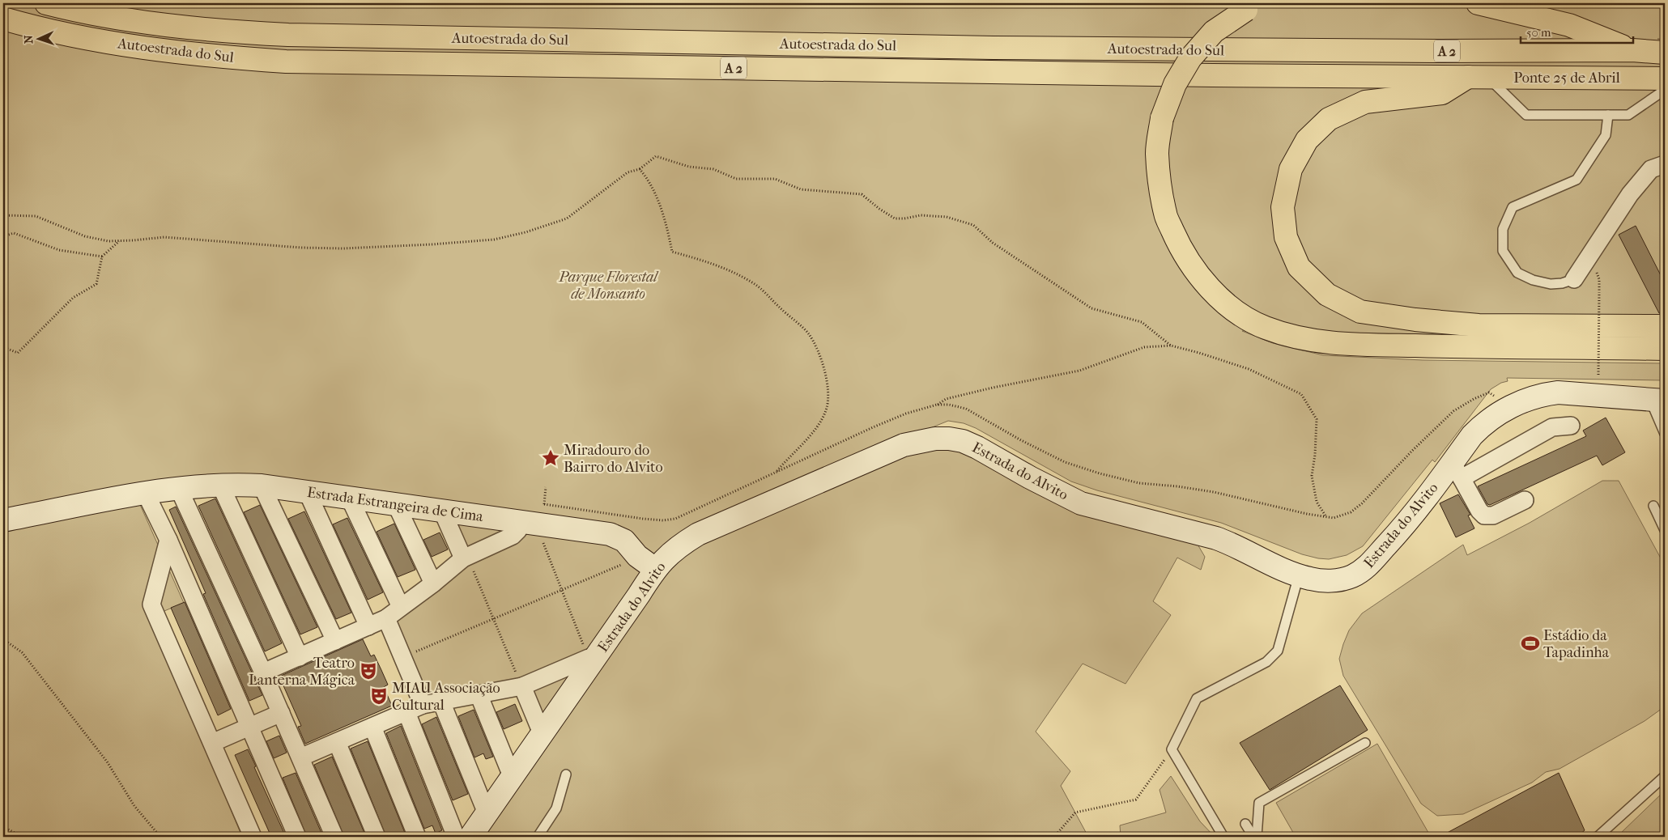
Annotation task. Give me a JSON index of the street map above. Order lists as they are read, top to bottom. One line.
{"streets":{"highway":["Autoestrada do Sul","A 2","Ponte 25 de Abril"],"street":["Estrada do Alvito","Estrada Estrangeira de Cima"]},"crossings":[["Autoestrada do Sul","A 2"],["Autoestrada do Sul","Ponte 25 de Abril"],["Estrada do Alvito","Estrada Estrangeira de Cima"]],"parks":["Parque Florestal de Monsanto"],"places":{"place":["Miradouro do Bairro do Alvito"],"sports":["Estádio da Tapadinha"],"theatre":["Teatro Lanterna Mágica","MIAU Associação Cultural"]},"scale_bar":"50 m","north":"left"}
